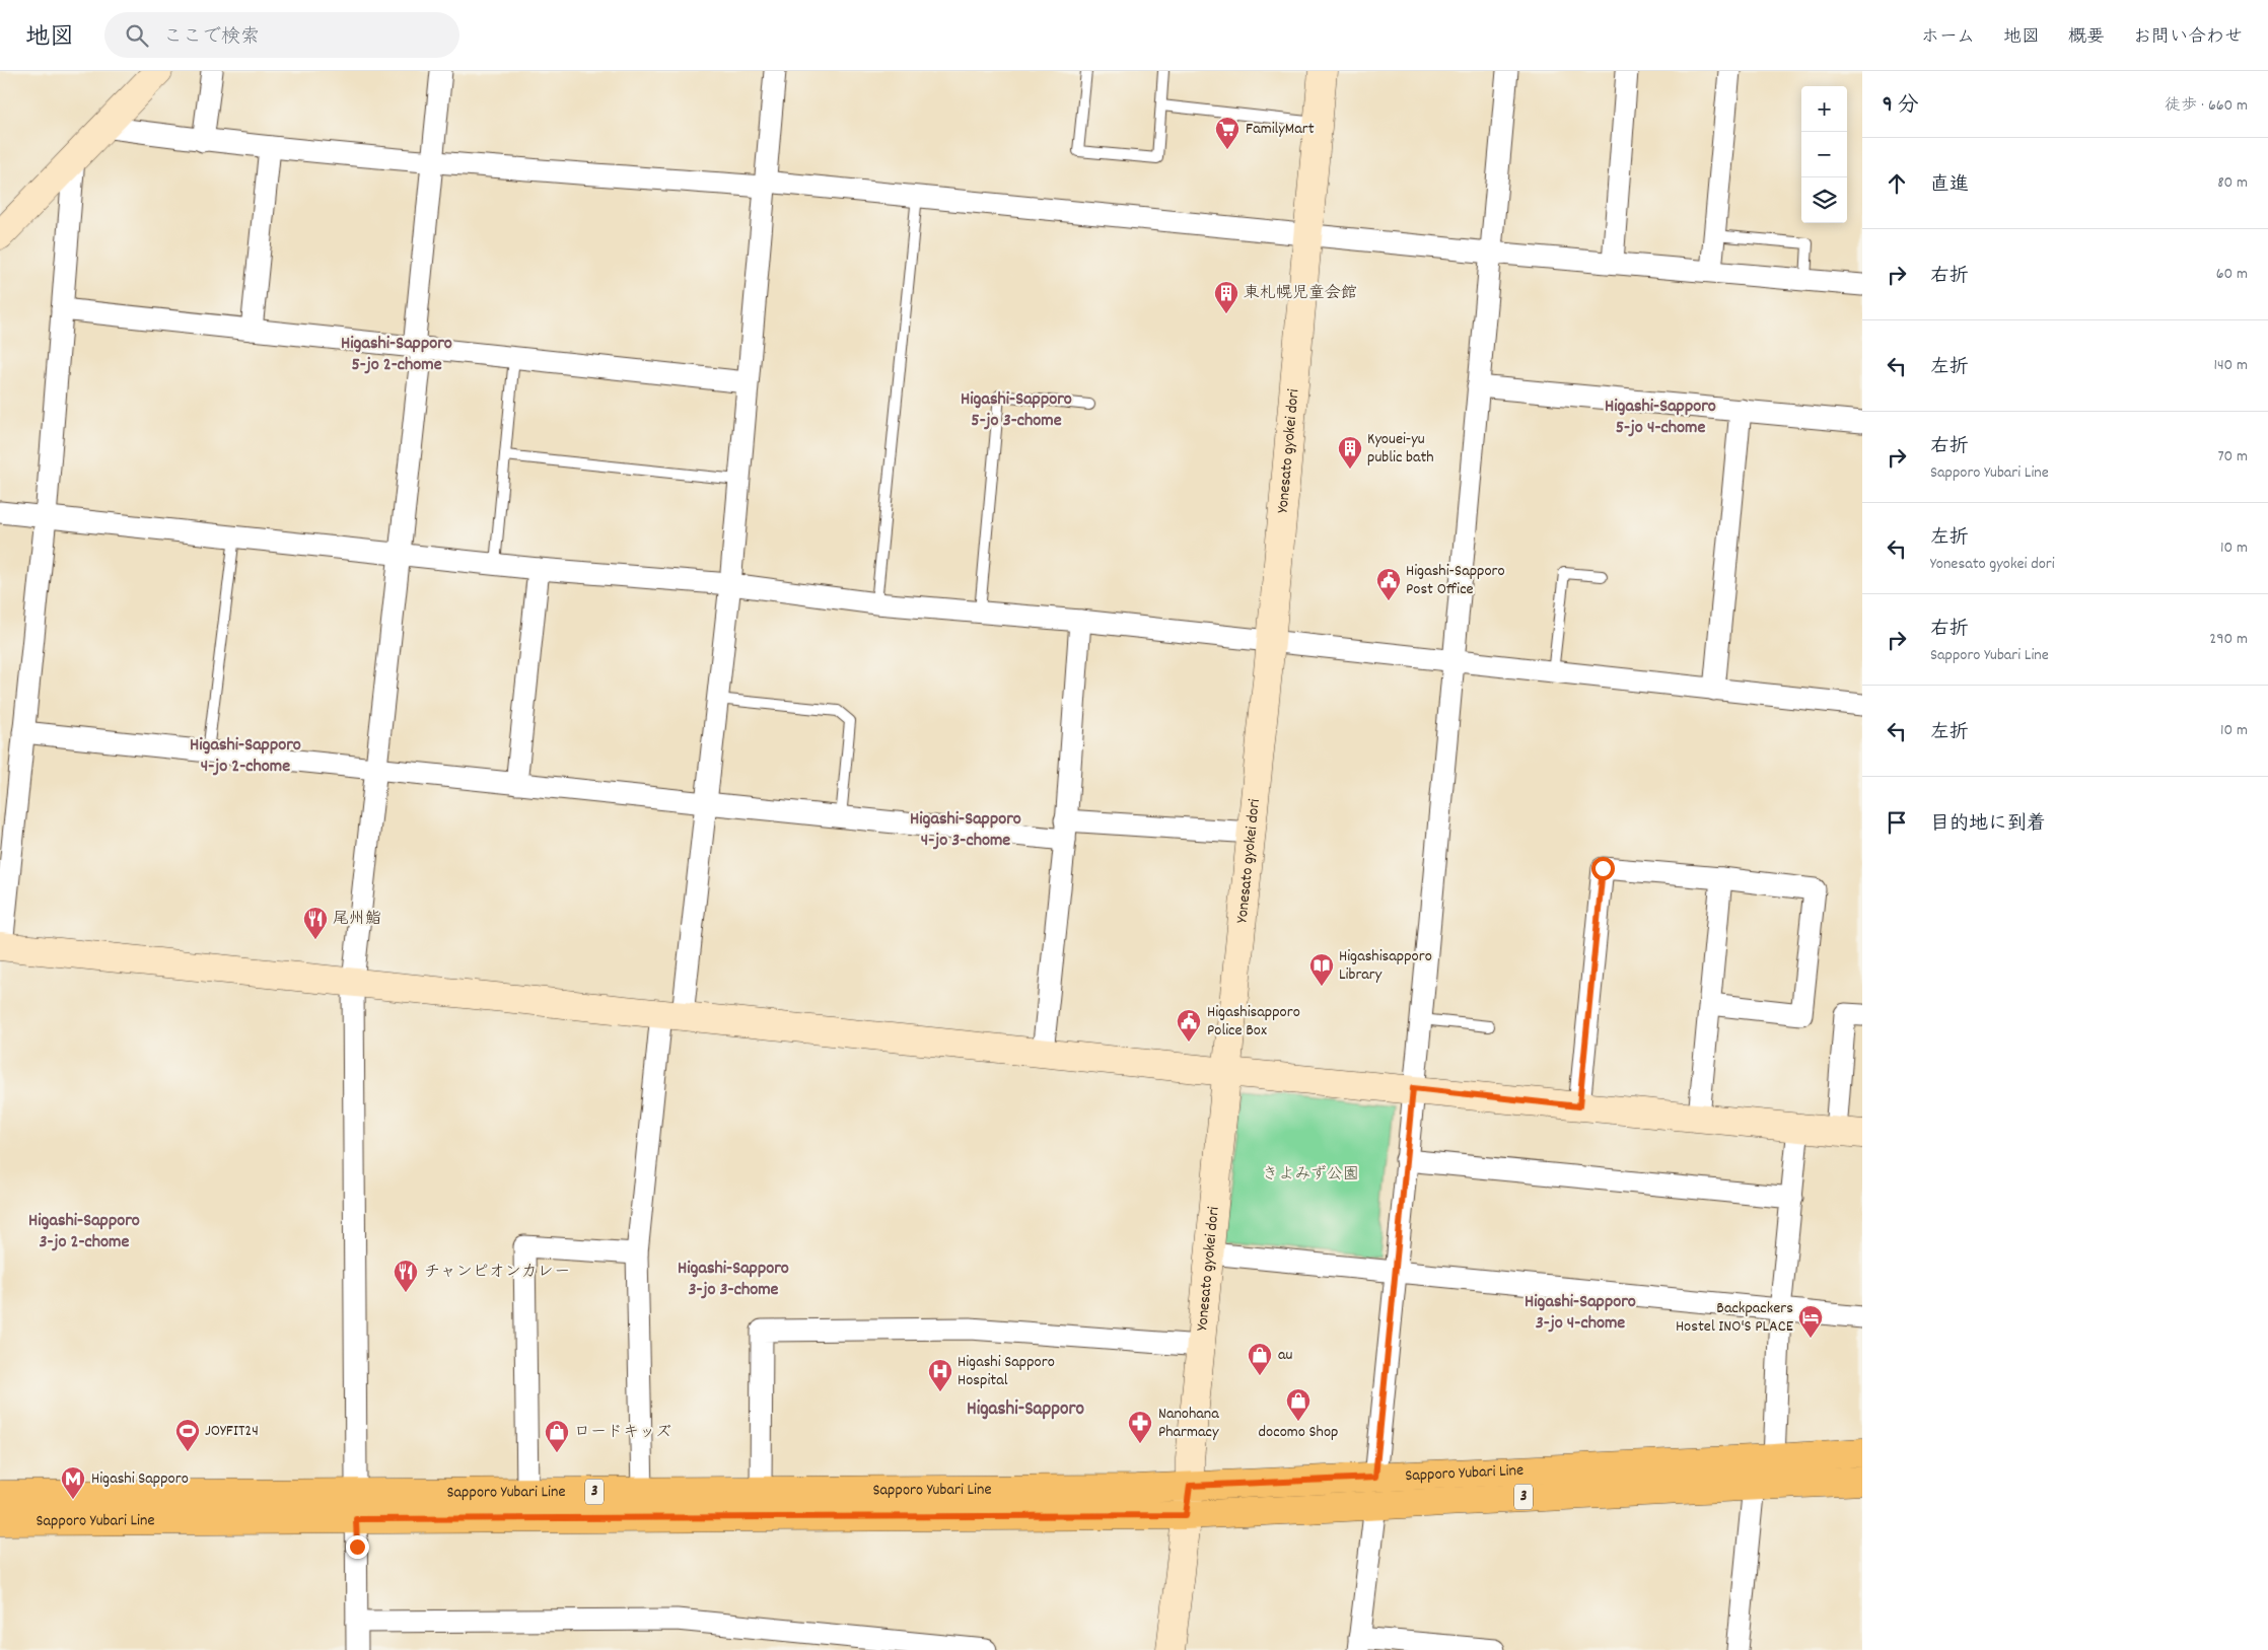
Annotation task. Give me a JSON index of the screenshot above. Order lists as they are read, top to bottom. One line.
{"streets":{"main road":["Sapporo Yubari Line","3"],"street":["Yonesato gyokei dori"]},"crossings":[["Yonesato gyokei dori","Sapporo Yubari Line"]],"districts":["Higashi-Sapporo 5-jo 2-chome","Higashi-Sapporo 5-jo 3-chome","Higashi-Sapporo 5-jo 4-chome","Higashi-Sapporo 4-jo 2-chome","Higashi-Sapporo 4-jo 3-chome","Higashi-Sapporo 3-jo 2-chome","Higashi-Sapporo 3-jo 3-chome","Higashi-Sapporo 3-jo 4-chome","Higashi-Sapporo"],"parks":["きよみず公園"],"places":{"supermarket":["FamilyMart"],"building":["東札幌児童会館","Kyouei-yu public bath"],"public building":["Higashi-Sapporo Post Office","Higashisapporo Police Box"],"restaurant":["尾州鮨","チャンピオンカレー"],"library":["Higashisapporo Library"],"hotel":["Backpackers Hostel INO'S PLACE"],"shop":["au","docomo Shop","ロードキッズ"],"hospital":["Higashi Sapporo Hospital"],"pharmacy":["Nanohana Pharmacy"],"sports":["JOYFIT24"],"metro station":["Higashi Sapporo"]},"page":{"header":"地図","search":"ここで検索","nav":["ホーム","地図","概要","お問い合わせ"],"heading":["9 分","徒歩 · 660 m"],"map_buttons":["+","−"],"list":[["直進","80 m"],["右折","60 m"],["左折","140 m"],["右折","Sapporo Yubari Line","70 m"],["左折","Yonesato gyokei dori","10 m"],["右折","Sapporo Yubari Line","290 m"],["左折","10 m"],"目的地に到着"]}}
